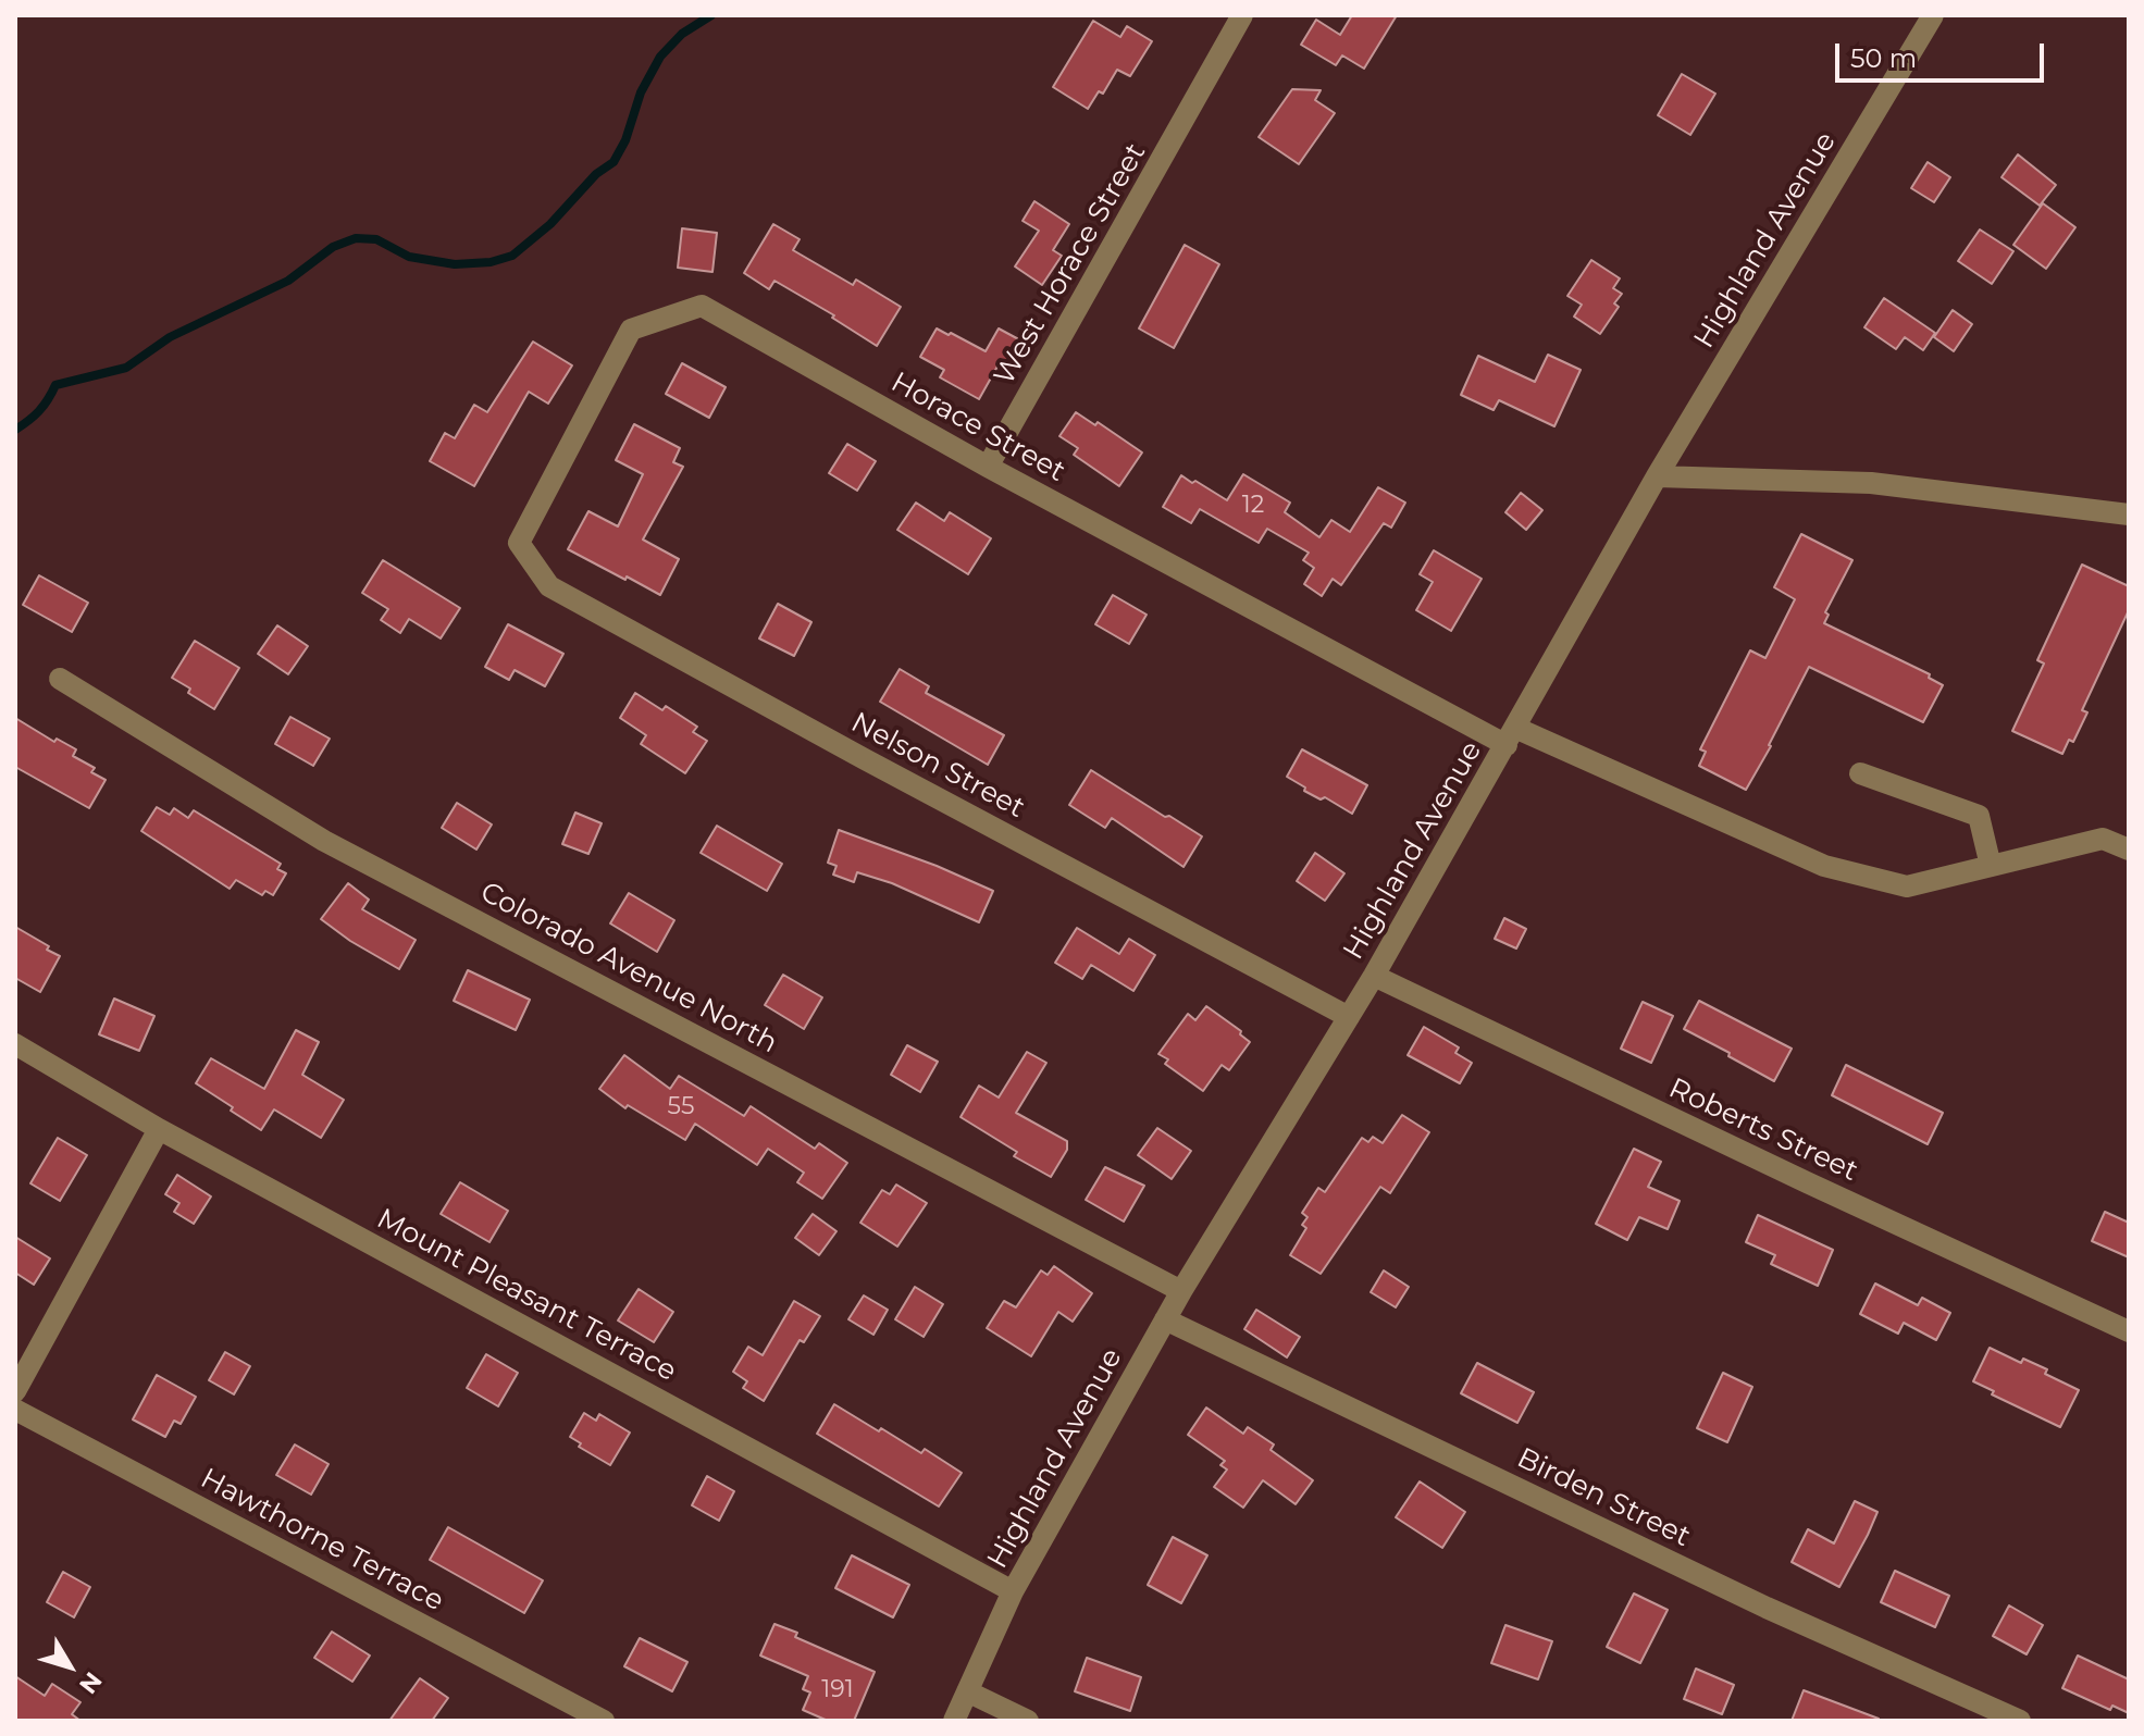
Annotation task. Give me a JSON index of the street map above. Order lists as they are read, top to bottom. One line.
{"streets":{"street":["Highland Avenue","West Horace Street","Horace Street","Nelson Street","Colorado Avenue North","Roberts Street","Mount Pleasant Terrace","Birden Street","Hawthorne Terrace"]},"crossings":[["Highland Avenue","Horace Street"],["Highland Avenue","Nelson Street"],["Highland Avenue","Colorado Avenue North"],["Highland Avenue","Roberts Street"],["Highland Avenue","Mount Pleasant Terrace"],["Highland Avenue","Birden Street"],["West Horace Street","Horace Street"],["Horace Street","Nelson Street"]],"house_numbers":["12","55","191"],"scale_bar":"50 m","north":"bottom right"}
